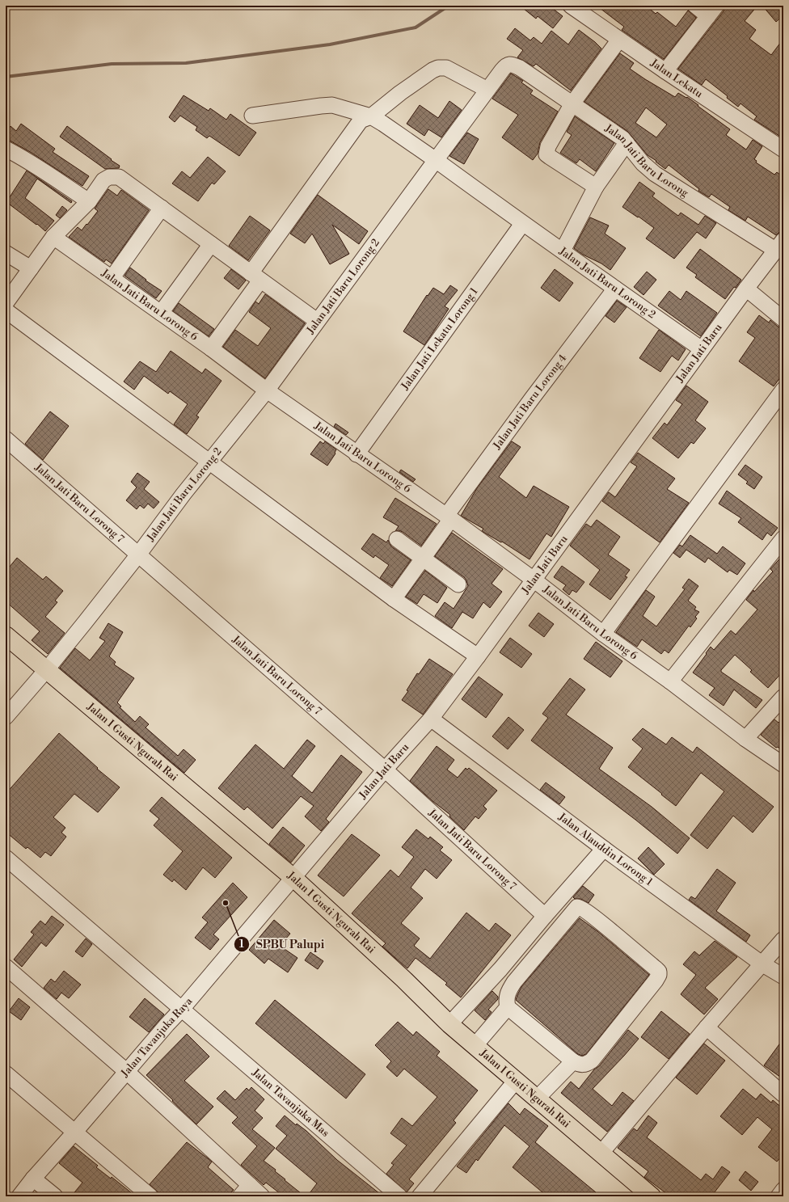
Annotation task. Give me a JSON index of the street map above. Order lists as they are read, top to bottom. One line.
{"streets":{"main road":["Jalan I Gusti Ngurah Rai"],"street":["Jalan Lekatu","Jalan Jati Baru Lorong","Jalan Jati Baru Lorong 2","Jalan Jati Baru Lorong 6","Jalan Jati Lekatu Lorong 1","Jalan Jati Baru","Jalan Jati Baru Lorong 4","Jalan Jati Baru Lorong 7","Jalan Alauddin Lorong 1","Jalan Tavanjuka Raya","Jalan Tavanjuka Mas"]},"crossings":[["Jalan Jati Baru Lorong","Jalan Jati Baru"],["Jalan Jati Baru Lorong 2","Jalan Jati Baru Lorong 6"],["Jalan Jati Baru Lorong 2","Jalan Jati Lekatu Lorong 1"],["Jalan Jati Baru Lorong 2","Jalan Jati Baru"],["Jalan Jati Baru Lorong 2","Jalan Jati Baru Lorong 4"],["Jalan Jati Baru Lorong 2","Jalan Jati Baru Lorong 7"],["Jalan Jati Baru Lorong 2","Jalan I Gusti Ngurah Rai"],["Jalan Jati Baru Lorong 6","Jalan Jati Lekatu Lorong 1"],["Jalan Jati Baru Lorong 6","Jalan Jati Baru"],["Jalan Jati Baru Lorong 6","Jalan Jati Baru Lorong 4"],["Jalan Jati Baru","Jalan Jati Baru Lorong 7"],["Jalan Jati Baru","Jalan I Gusti Ngurah Rai"],["Jalan Jati Baru","Jalan Alauddin Lorong 1"],["Jalan Jati Baru","Jalan Tavanjuka Raya"],["Jalan I Gusti Ngurah Rai","Jalan Tavanjuka Raya"],["Jalan Tavanjuka Raya","Jalan Tavanjuka Mas"]],"places":["SPBU Palupi"]}
